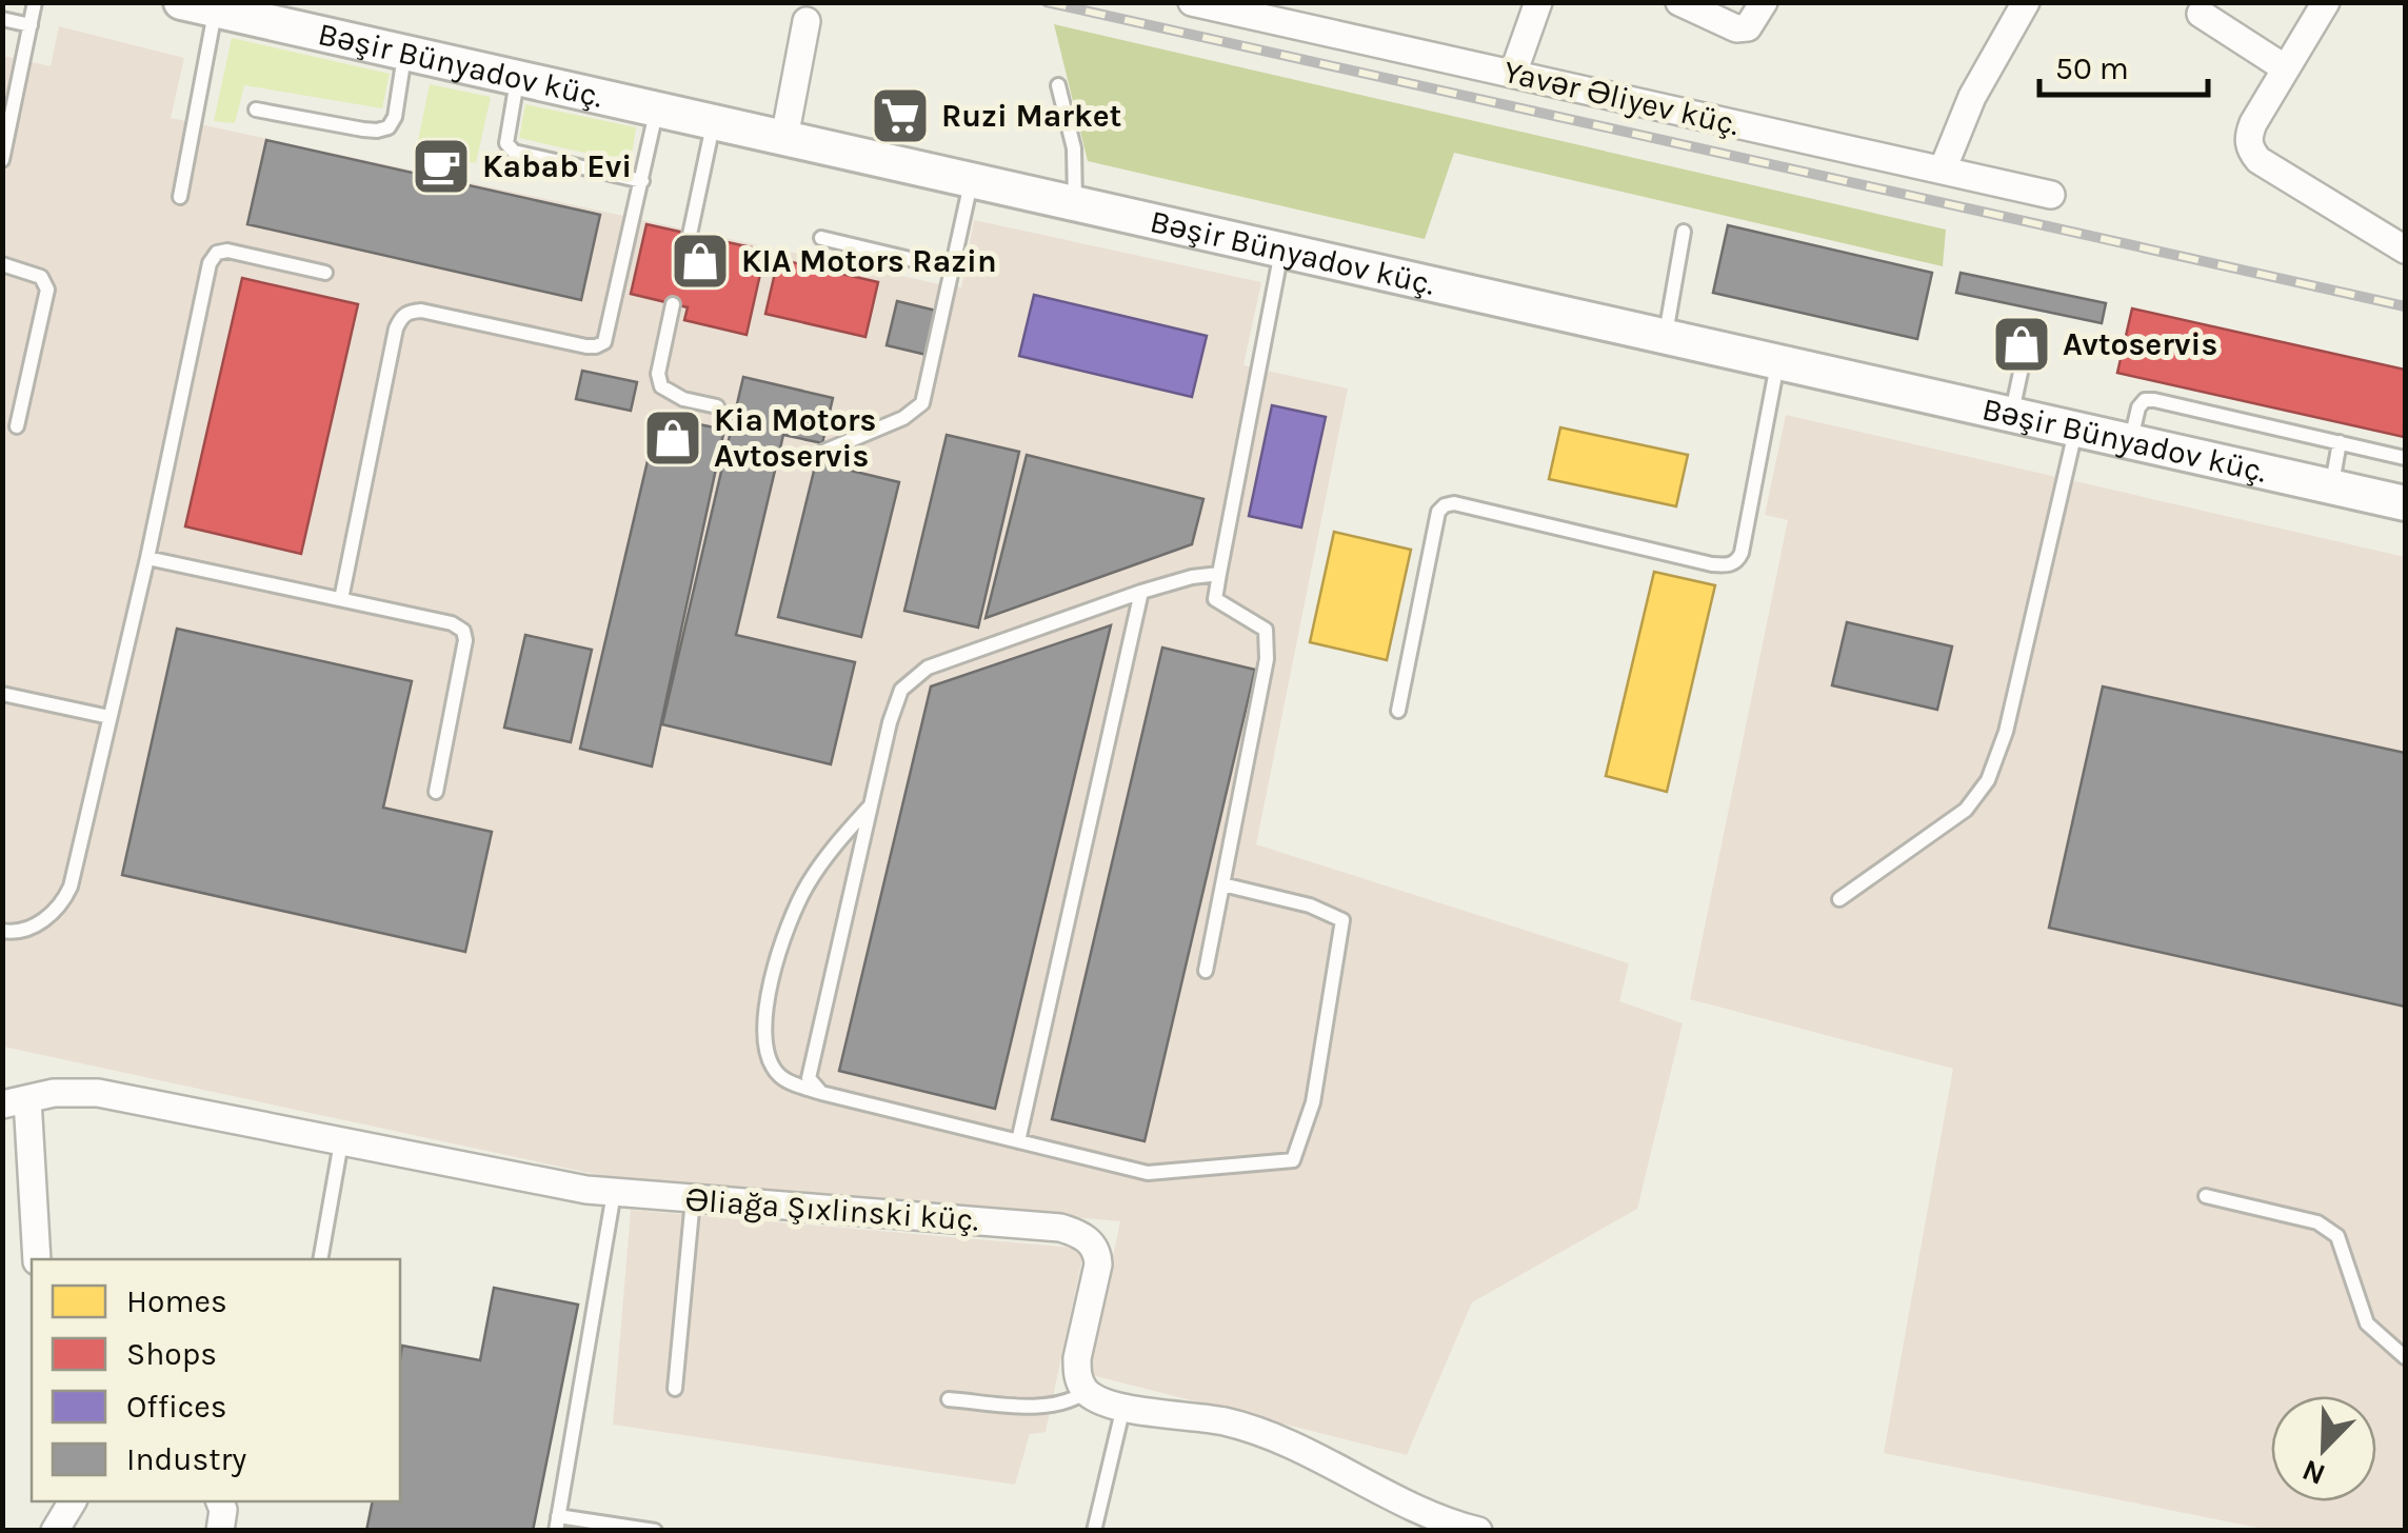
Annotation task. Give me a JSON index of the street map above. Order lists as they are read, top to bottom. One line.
{"streets":{"street":["Bəşir Bünyadov küç.","Yavər Əliyev küç.","Əliağa Şıxlinski küç."]},"places":{"supermarket":["Ruzi Market"],"cafe":["Kabab Evi"],"shop":["KIA Motors Razin","Avtoservis","Kia Motors Avtoservis"]},"legend":["Homes","Shops","Offices","Industry"],"scale_bar":"50 m","north":"bottom left"}
